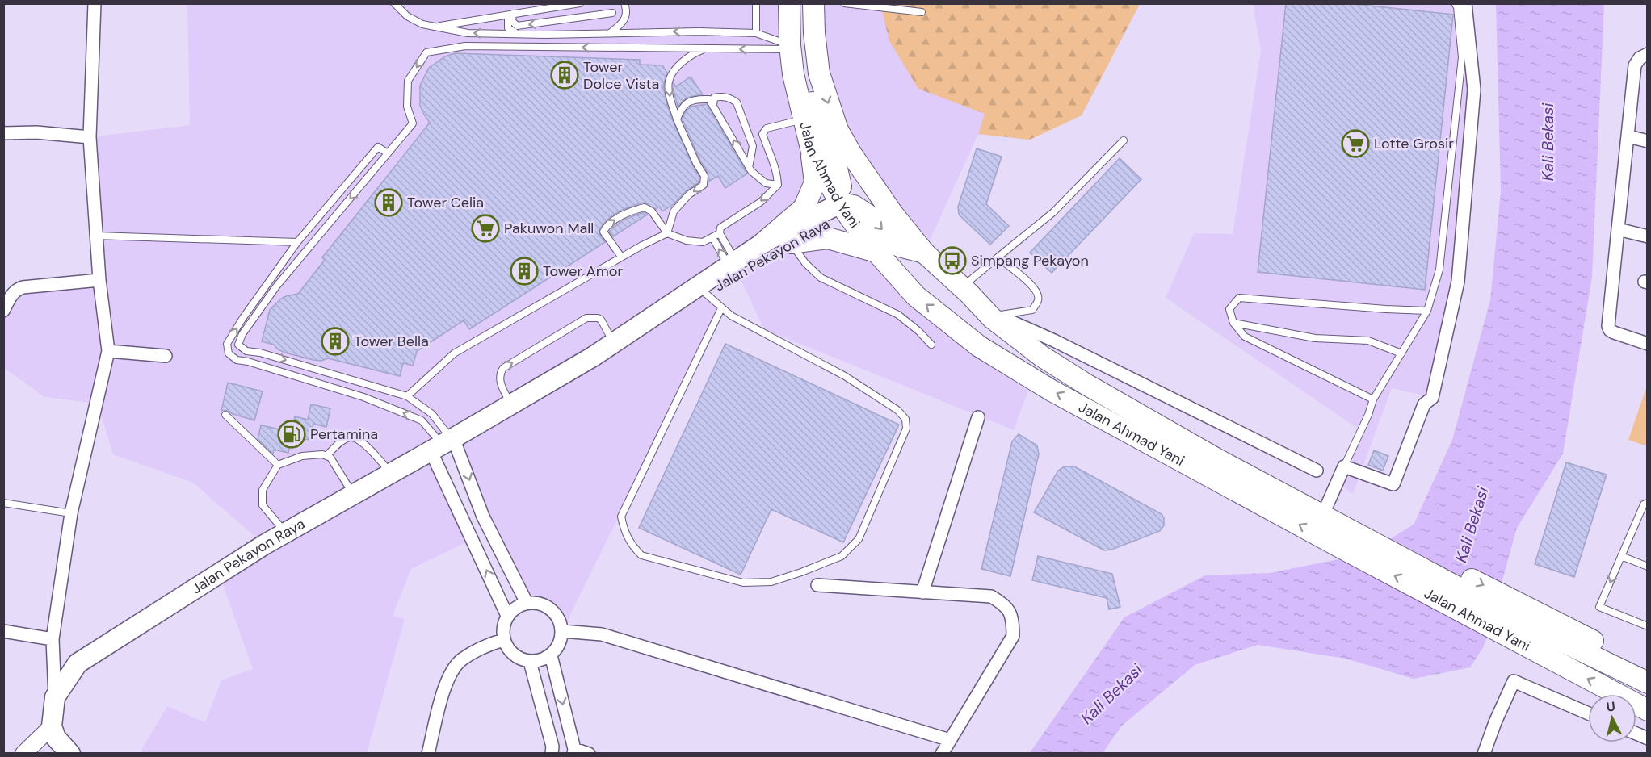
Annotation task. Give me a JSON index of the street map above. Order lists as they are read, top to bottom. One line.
{"streets":{"highway":["Jalan Ahmad Yani"],"main road":["Jalan Pekayon Raya"]},"crossings":[["Jalan Ahmad Yani","Jalan Pekayon Raya"]],"water":["Kali Bekasi"],"places":{"building":["Tower Dolce Vista","Tower Celia","Tower Amor","Tower Bella"],"supermarket":["Lotte Grosir","Pakuwon Mall"],"bus stop":["Simpang Pekayon"],"fuel station":["Pertamina"]},"north":"top"}
